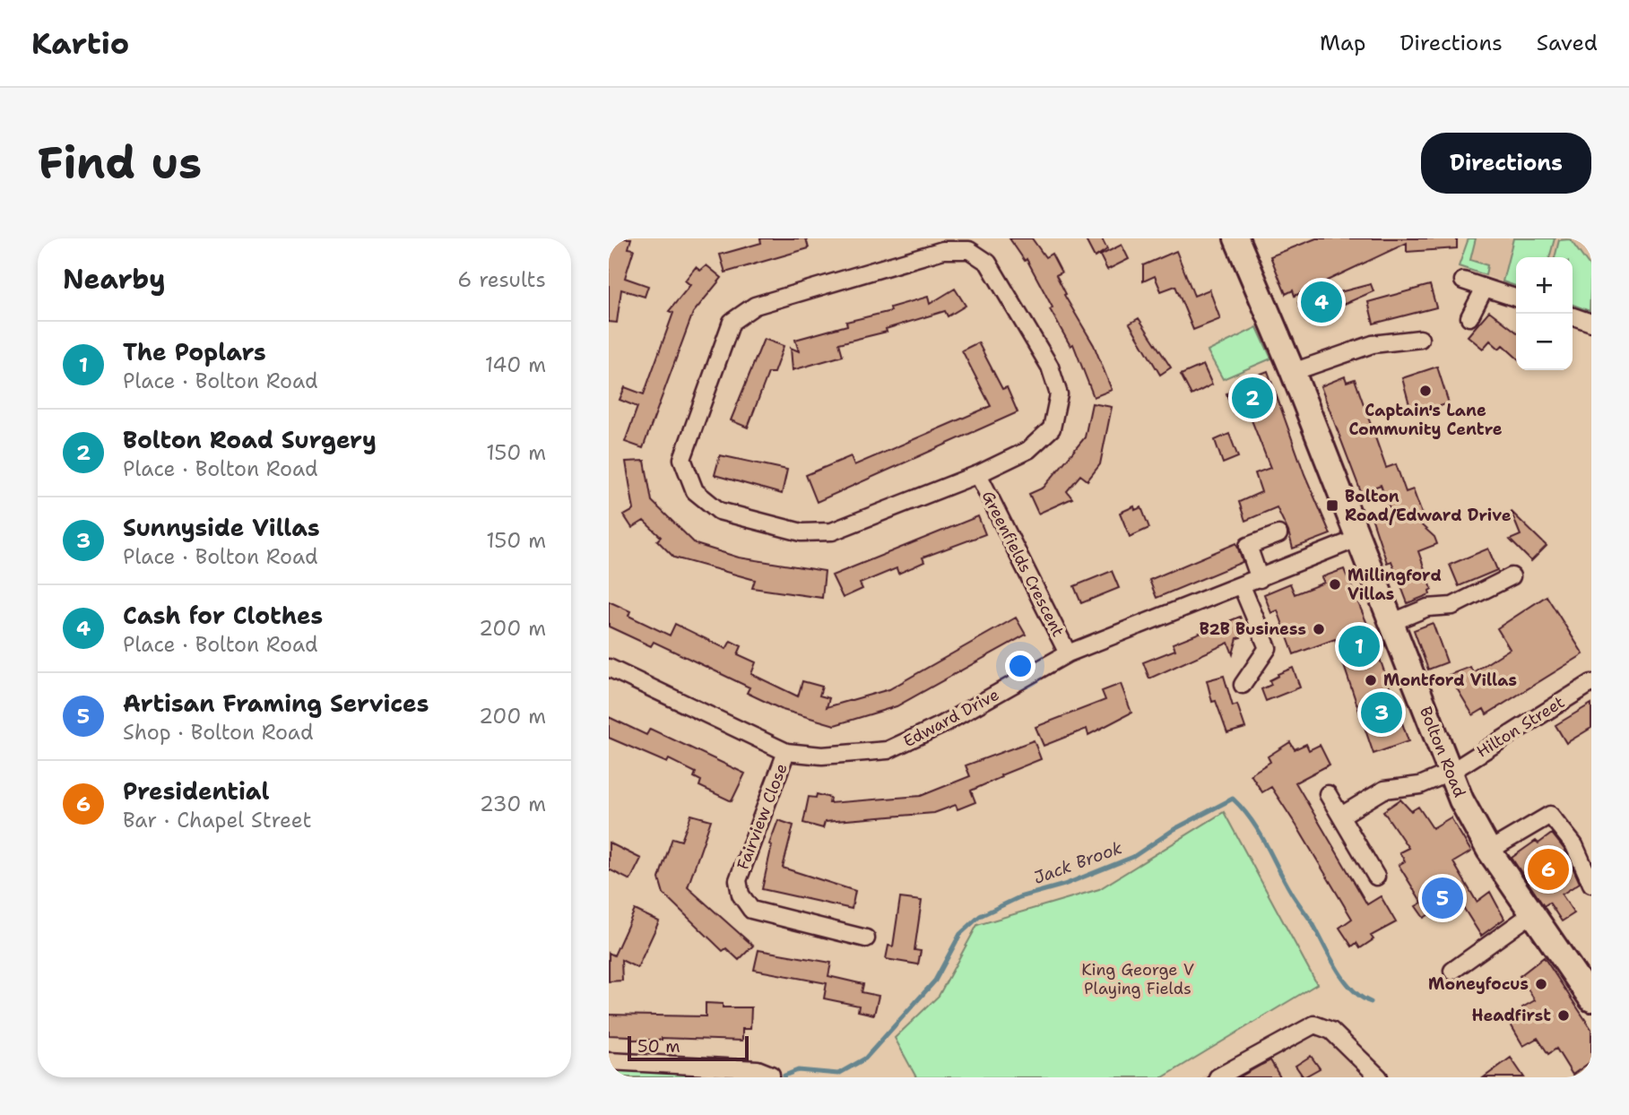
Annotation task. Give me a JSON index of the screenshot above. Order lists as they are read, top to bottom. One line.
{"streets":{"main road":["Bolton Road"],"street":["Greenfields Crescent","Edward Drive","Hilton Street","Fairview Close"]},"crossings":[["Greenfields Crescent","Edward Drive"],["Edward Drive","Bolton Road"],["Edward Drive","Fairview Close"],["Hilton Street","Bolton Road"]],"water":["Jack Brook"],"parks":["King George V Playing Fields"],"places":{"other":["Captain's Lane Community Centre","Millingford Villas","B2B Business","Montford Villas","Moneyfocus","Headfirst"],"transit":["Bolton Road/Edward Drive"]},"scale_bar":"50 m","page":{"header":"Kartio","nav":["Map","Directions","Saved"],"buttons":"Directions","title":"Find us","heading":["Nearby","6 results"],"map_buttons":["+","−"],"pins":["4","2","1","3","6","5"],"list":[{"mark":"1","name":"The Poplars","note":"Place · Bolton Road","value":"140 m"},{"mark":"2","name":"Bolton Road Surgery","note":"Place · Bolton Road","value":"150 m"},{"mark":"3","name":"Sunnyside Villas","note":"Place · Bolton Road","value":"150 m"},{"mark":"4","name":"Cash for Clothes","note":"Place · Bolton Road","value":"200 m"},{"mark":"5","name":"Artisan Framing Services","note":"Shop · Bolton Road","value":"200 m"},{"mark":"6","name":"Presidential","note":"Bar · Chapel Street","value":"230 m"}],"scale":"50 m"}}
